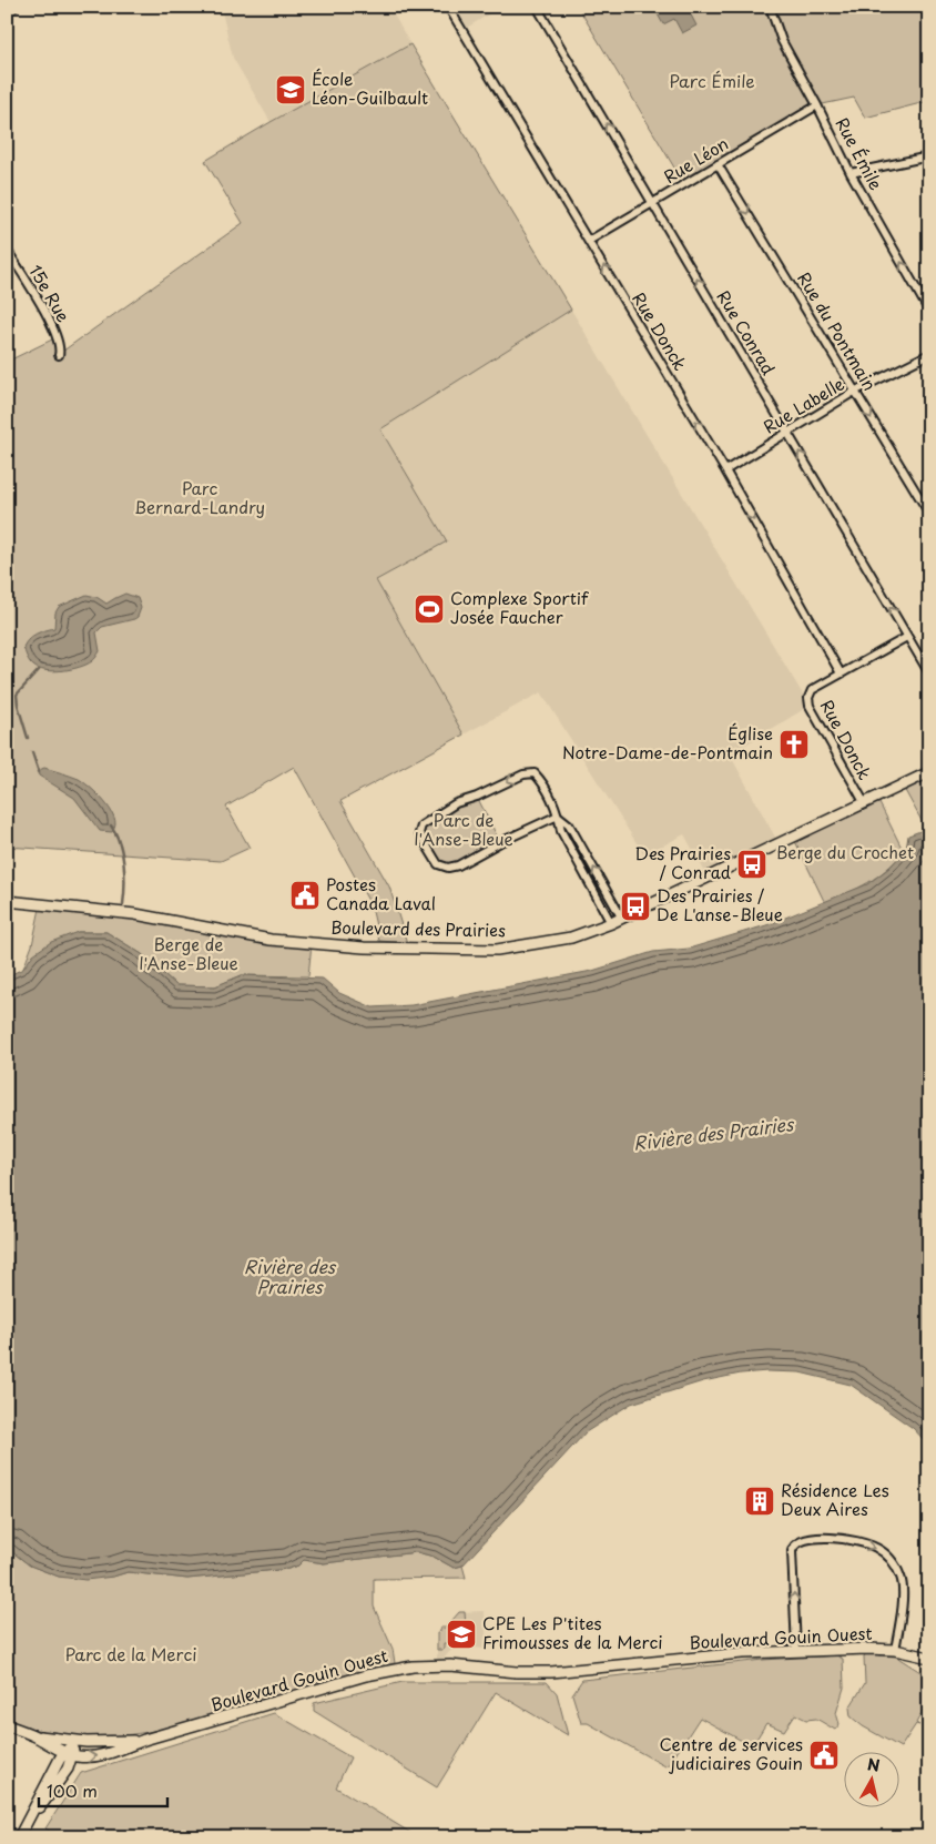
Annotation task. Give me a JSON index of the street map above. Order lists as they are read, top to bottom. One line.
{"streets":{"street":["Rue Émile","Rue Léon","15e Rue","Rue Donck","Rue du Pontmain","Rue Conrad","Rue Labelle","Boulevard des Prairies","Boulevard Gouin Ouest"]},"crossings":[["Rue Émile","Rue Léon"],["Rue Léon","Rue Donck"],["Rue Léon","Rue du Pontmain"],["Rue Léon","Rue Conrad"],["Rue Donck","Rue Conrad"],["Rue Donck","Rue Labelle"],["Rue Donck","Boulevard des Prairies"],["Rue du Pontmain","Rue Labelle"],["Rue Conrad","Rue Labelle"]],"one_way":["Rue Émile","Rue du Pontmain","Rue Conrad"],"water":["Rivière des Prairies"],"parks":["Parc Émile","Parc Bernard-Landry","Parc de l'Anse-Bleue","Berge du Crochet","Berge de l'Anse-Bleue","Parc de la Merci"],"places":{"school or university":["École Léon-Guilbault","CPE Les P'tites Frimousses de la Merci"],"sports":["Complexe Sportif Josée Faucher"],"church":["Église Notre-Dame-de-Pontmain"],"bus stop":["Des Prairies / Conrad","Des Prairies / De L'anse-Bleue"],"public building":["Postes Canada Laval","Centre de services judiciaires Gouin"],"building":["Résidence Les Deux Aires"]},"scale_bar":"100 m","north":"top"}
